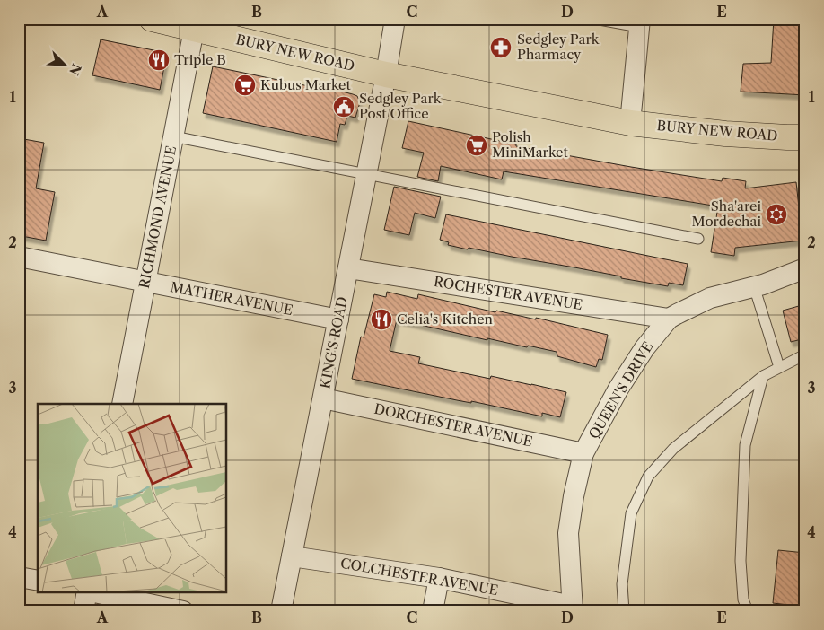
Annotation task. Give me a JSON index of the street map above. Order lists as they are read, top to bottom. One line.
{"streets":{"highway":["BURY NEW ROAD"],"street":["RICHMOND AVENUE","ROCHESTER AVENUE","MATHER AVENUE","KING'S ROAD","QUEEN'S DRIVE","DORCHESTER AVENUE","COLCHESTER AVENUE"]},"crossings":[["BURY NEW ROAD","RICHMOND AVENUE"],["BURY NEW ROAD","KING'S ROAD"],["RICHMOND AVENUE","MATHER AVENUE"],["ROCHESTER AVENUE","KING'S ROAD"],["ROCHESTER AVENUE","QUEEN'S DRIVE"],["MATHER AVENUE","KING'S ROAD"],["KING'S ROAD","DORCHESTER AVENUE"],["KING'S ROAD","COLCHESTER AVENUE"],["QUEEN'S DRIVE","DORCHESTER AVENUE"],["QUEEN'S DRIVE","COLCHESTER AVENUE"]],"places":{"pharmacy":["Sedgley Park Pharmacy"],"restaurant":["Triple B","Celia's Kitchen"],"supermarket":["Kubus Market","Polish MiniMarket"],"public building":["Sedgley Park Post Office"],"synagogue":["Sha'arei Mordechai"]},"north":"bottom right","grid":{"columns":["A","B","C","D","E"],"rows":["1","2","3","4"]}}
